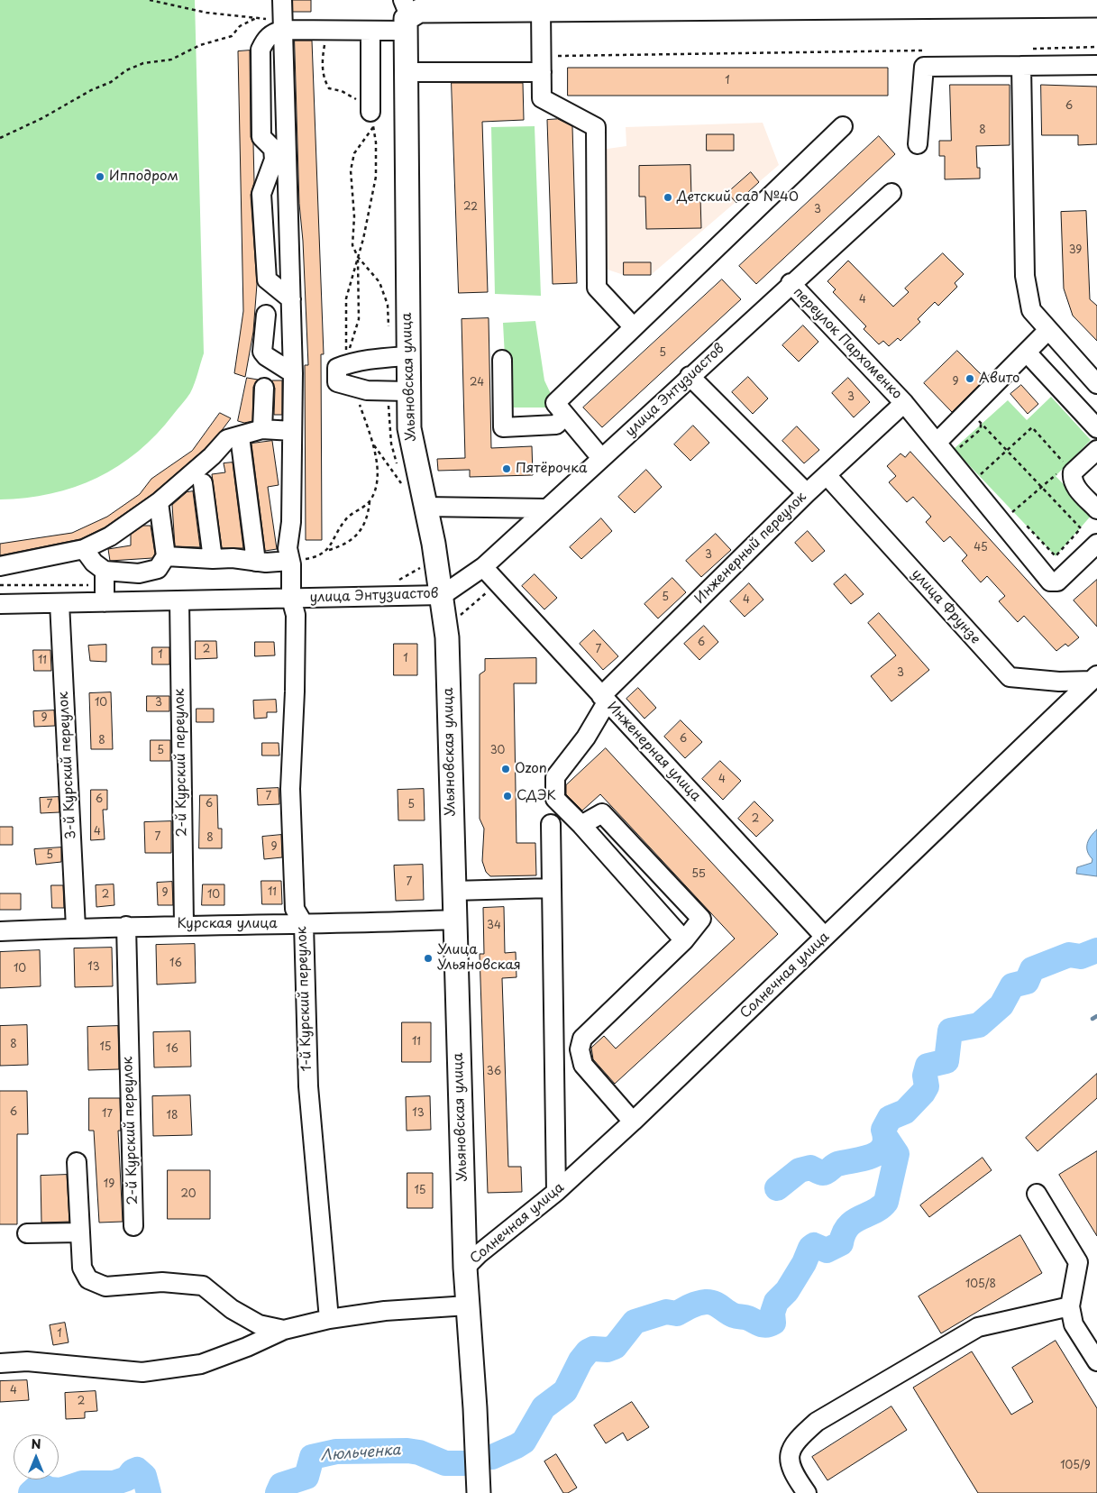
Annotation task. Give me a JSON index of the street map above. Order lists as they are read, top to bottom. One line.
{"streets":{"main road":["Ульяновская улица"],"street":["переулок Пархоменко","улица Энтузиастов","Инженерный переулок","улица Фрунзе","Инженерная улица","2-й Курский переулок","3-й Курский переулок","Курская улица","Солнечная улица","1-й Курский переулок"]},"crossings":[["переулок Пархоменко","улица Энтузиастов"],["переулок Пархоменко","Инженерный переулок"],["Ульяновская улица","улица Энтузиастов"],["Ульяновская улица","Курская улица"],["Ульяновская улица","Солнечная улица"],["улица Энтузиастов","Инженерная улица"],["улица Энтузиастов","2-й Курский переулок"],["улица Энтузиастов","3-й Курский переулок"],["улица Энтузиастов","1-й Курский переулок"],["Инженерный переулок","улица Фрунзе"],["Инженерный переулок","Инженерная улица"],["улица Фрунзе","Солнечная улица"],["Инженерная улица","Солнечная улица"],["2-й Курский переулок","Курская улица"],["3-й Курский переулок","Курская улица"],["Курская улица","1-й Курский переулок"]],"water":["Люльченка"],"places":["Ипподром","Детский сад №40","Авито","Пятёрочка","Ozon","СДЭК","Улица Ульяновская"],"house_numbers":["1","6","8","22","3","39","4","5","9","24","3","45","3","5","4","6","2","7","1","1","11","3","10","3","9","6","8","5","30","4","7","6","6","7","5","2","4","7","8","9","5","55","7","11","9","2","10","34","16","13","10","11","8","15","16","36","6","13","17","18","19","15","20","105/8","1","4","2","105/9"],"north":"top"}
